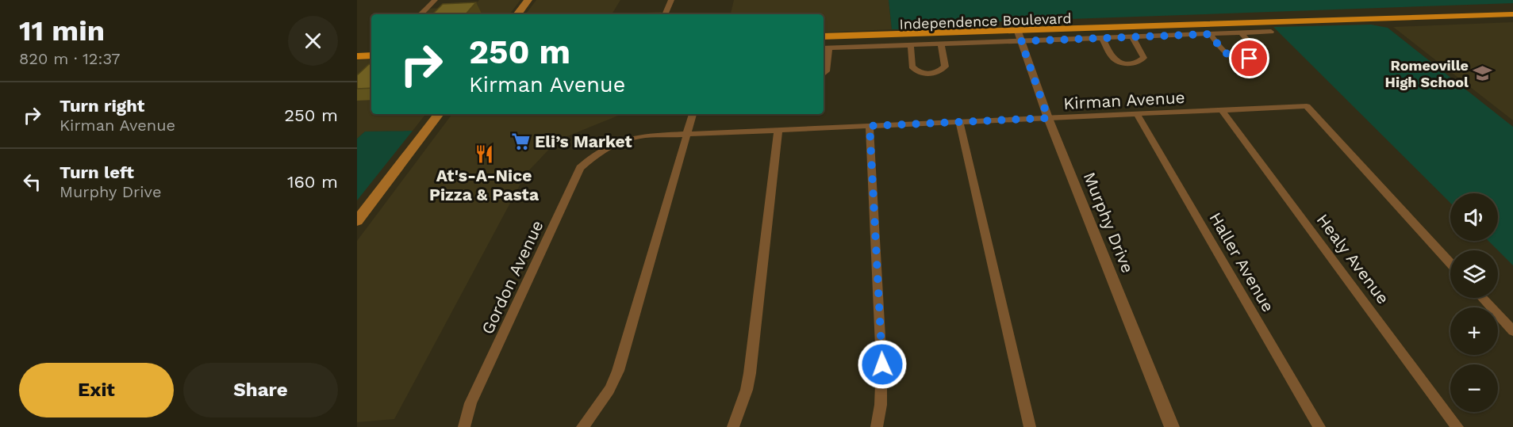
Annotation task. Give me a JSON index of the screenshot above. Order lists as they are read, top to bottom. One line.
{"streets":{"main road":["Independence Boulevard"],"street":["Kirman Avenue","Murphy Drive","Healy Avenue","Haller Avenue","Gordon Avenue"]},"crossings":[["Independence Boulevard","Murphy Drive"],["Kirman Avenue","Murphy Drive"],["Kirman Avenue","Healy Avenue"],["Kirman Avenue","Haller Avenue"],["Kirman Avenue","Gordon Avenue"]],"places":{"school or university":["Romeoville High School"],"supermarket":["Eli’s Market"],"restaurant":["At's-A-Nice Pizza & Pasta"]},"page":{"heading":["11 min","820 m · 12:37"],"turn":["250 m","Kirman Avenue"],"list":[{"name":"Turn right","note":"Kirman Avenue","value":"250 m"},{"name":"Turn left","note":"Murphy Drive","value":"160 m"}],"map_buttons":["+","−"],"buttons":["Exit","Share"]}}
